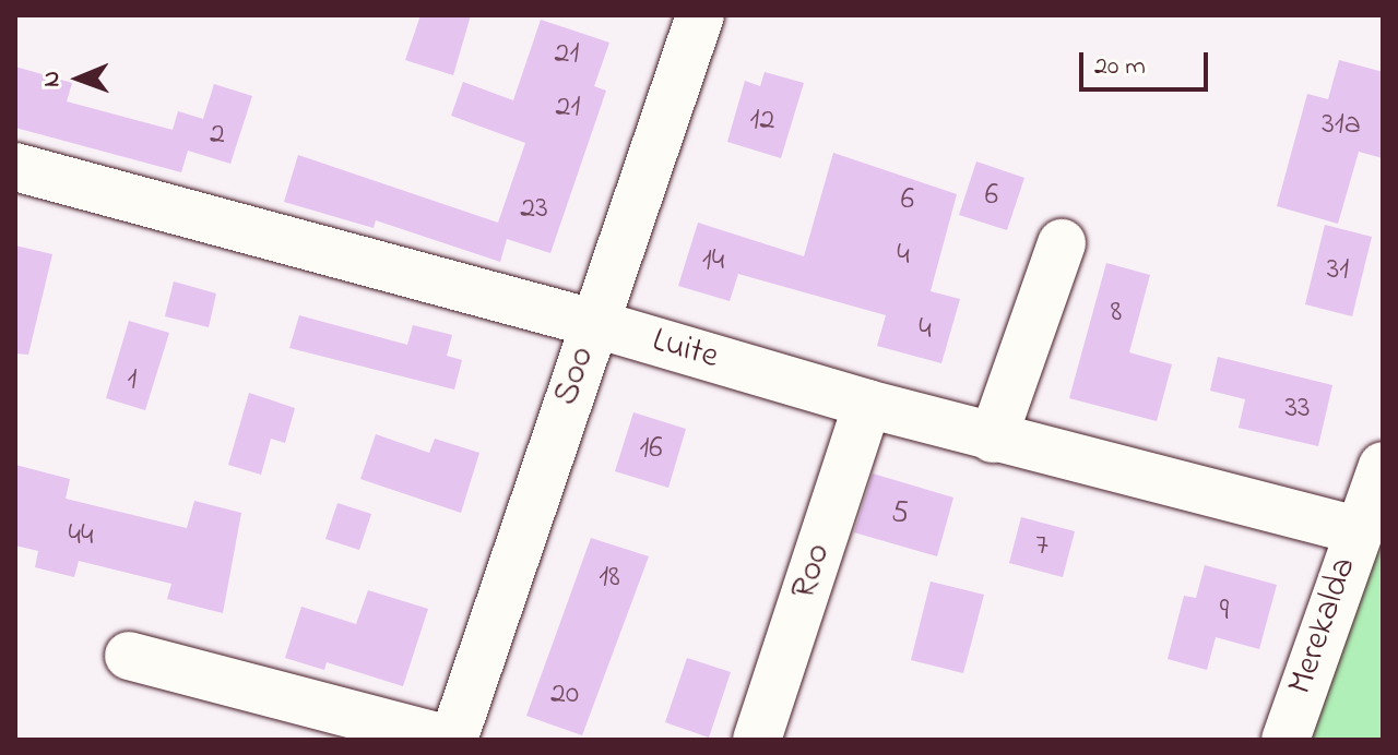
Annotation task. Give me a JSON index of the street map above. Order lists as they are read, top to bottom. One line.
{"streets":{"street":["Luite","Soo","Roo","Merekalda"]},"crossings":[["Luite","Soo"],["Luite","Roo"],["Luite","Merekalda"]],"house_numbers":["21","21","12","31a","2","6","6","23","4","14","31","8","4","1","33","16","5","44","7","18","9","20"],"scale_bar":"20 m","north":"left"}
